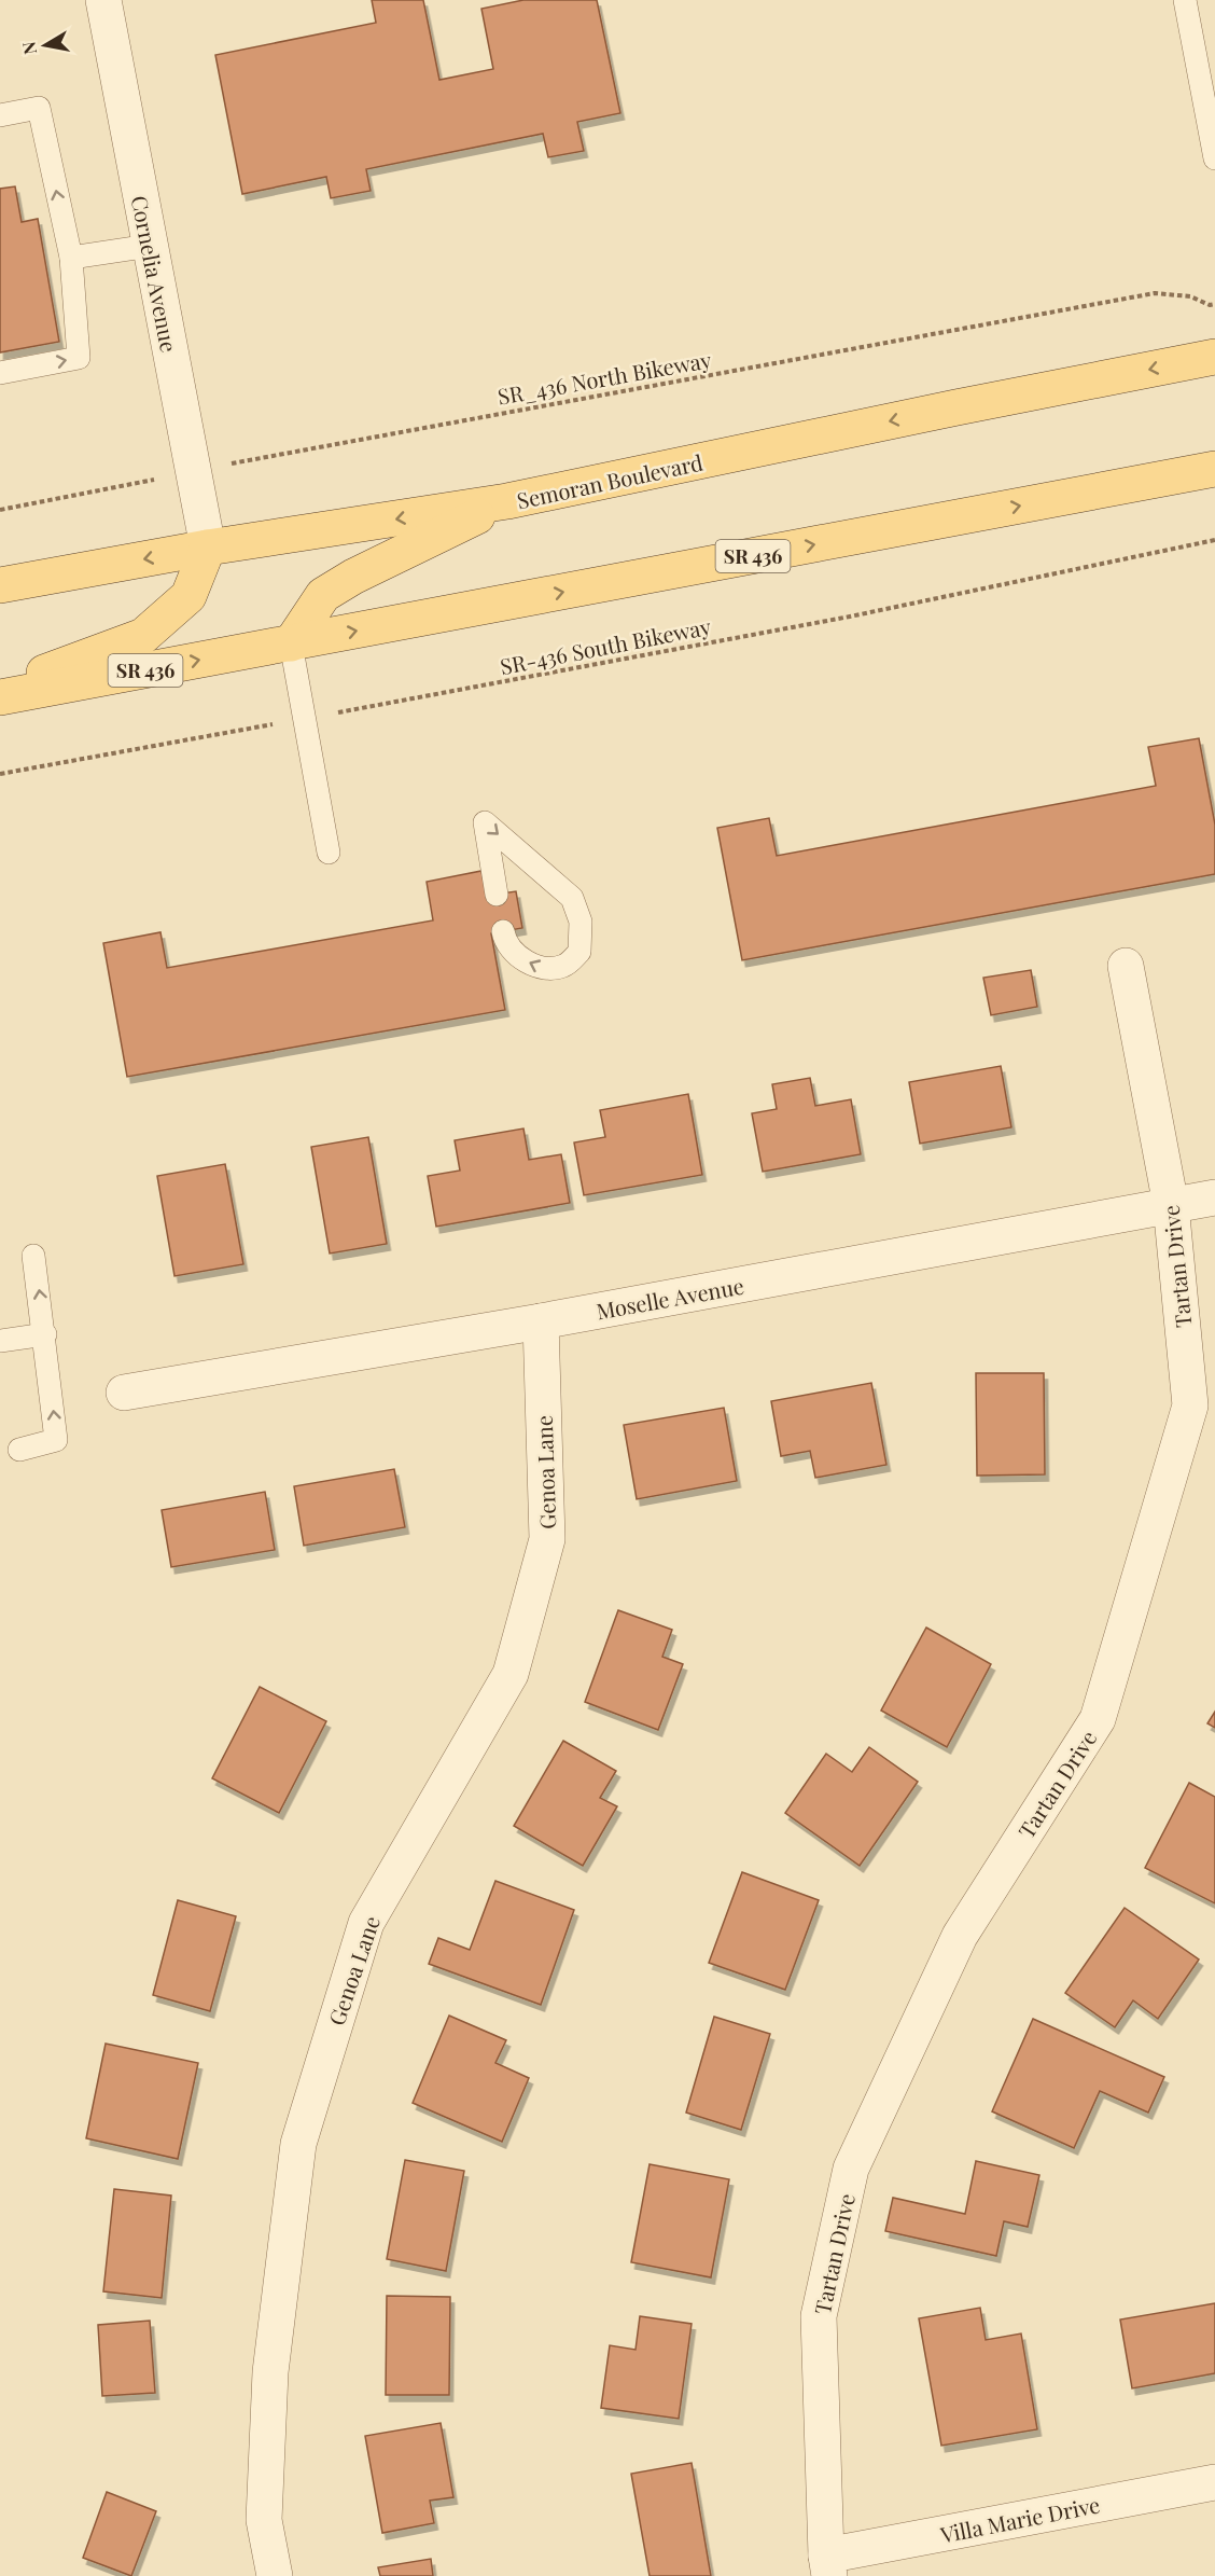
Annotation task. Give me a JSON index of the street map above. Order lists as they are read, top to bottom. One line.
{"streets":{"main road":["Semoran Boulevard","SR 436"],"street":["Cornelia Avenue","Tartan Drive","Moselle Avenue","Genoa Lane","Villa Marie Drive"],"path":["SR_436 North Bikeway","SR-436 South Bikeway"]},"crossings":[["Cornelia Avenue","SR_436 North Bikeway"],["Cornelia Avenue","Semoran Boulevard"],["Tartan Drive","Moselle Avenue"],["Tartan Drive","Villa Marie Drive"],["Moselle Avenue","Genoa Lane"]],"north":"left"}
